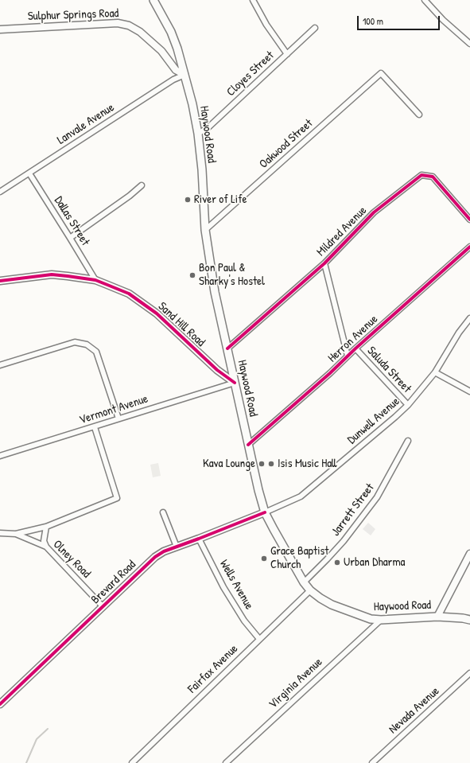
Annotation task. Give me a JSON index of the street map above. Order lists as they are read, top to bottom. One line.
{"streets":{"main road":["Haywood Road"],"street":["Sulphur Springs Road","Cloyes Street","Lanvale Avenue","Oakwood Street","Dallas Street","Mildred Avenue","Sand Hill Road","Herron Avenue","Saluda Street","Vermont Avenue","Dunwell Avenue","Jarrett Street","Olney Road","Brevard Road","Wells Avenue","Fairfax Avenue","Virginia Avenue","Nevada Avenue"]},"crossings":[["Sulphur Springs Road","Lanvale Avenue"],["Sulphur Springs Road","Haywood Road"],["Cloyes Street","Haywood Road"],["Lanvale Avenue","Haywood Road"],["Lanvale Avenue","Dallas Street"],["Haywood Road","Oakwood Street"],["Haywood Road","Mildred Avenue"],["Haywood Road","Sand Hill Road"],["Haywood Road","Herron Avenue"],["Haywood Road","Vermont Avenue"],["Haywood Road","Dunwell Avenue"],["Haywood Road","Jarrett Street"],["Haywood Road","Brevard Road"],["Haywood Road","Fairfax Avenue"],["Haywood Road","Virginia Avenue"],["Dallas Street","Sand Hill Road"],["Sand Hill Road","Vermont Avenue"],["Herron Avenue","Saluda Street"],["Saluda Street","Dunwell Avenue"],["Dunwell Avenue","Brevard Road"],["Olney Road","Brevard Road"],["Brevard Road","Wells Avenue"],["Wells Avenue","Fairfax Avenue"]],"places":["River of Life","Bon Paul & Sharky's Hostel","Kava Lounge","Isis Music Hall","Grace Baptist Church","Urban Dharma"],"scale_bar":"100 m"}
